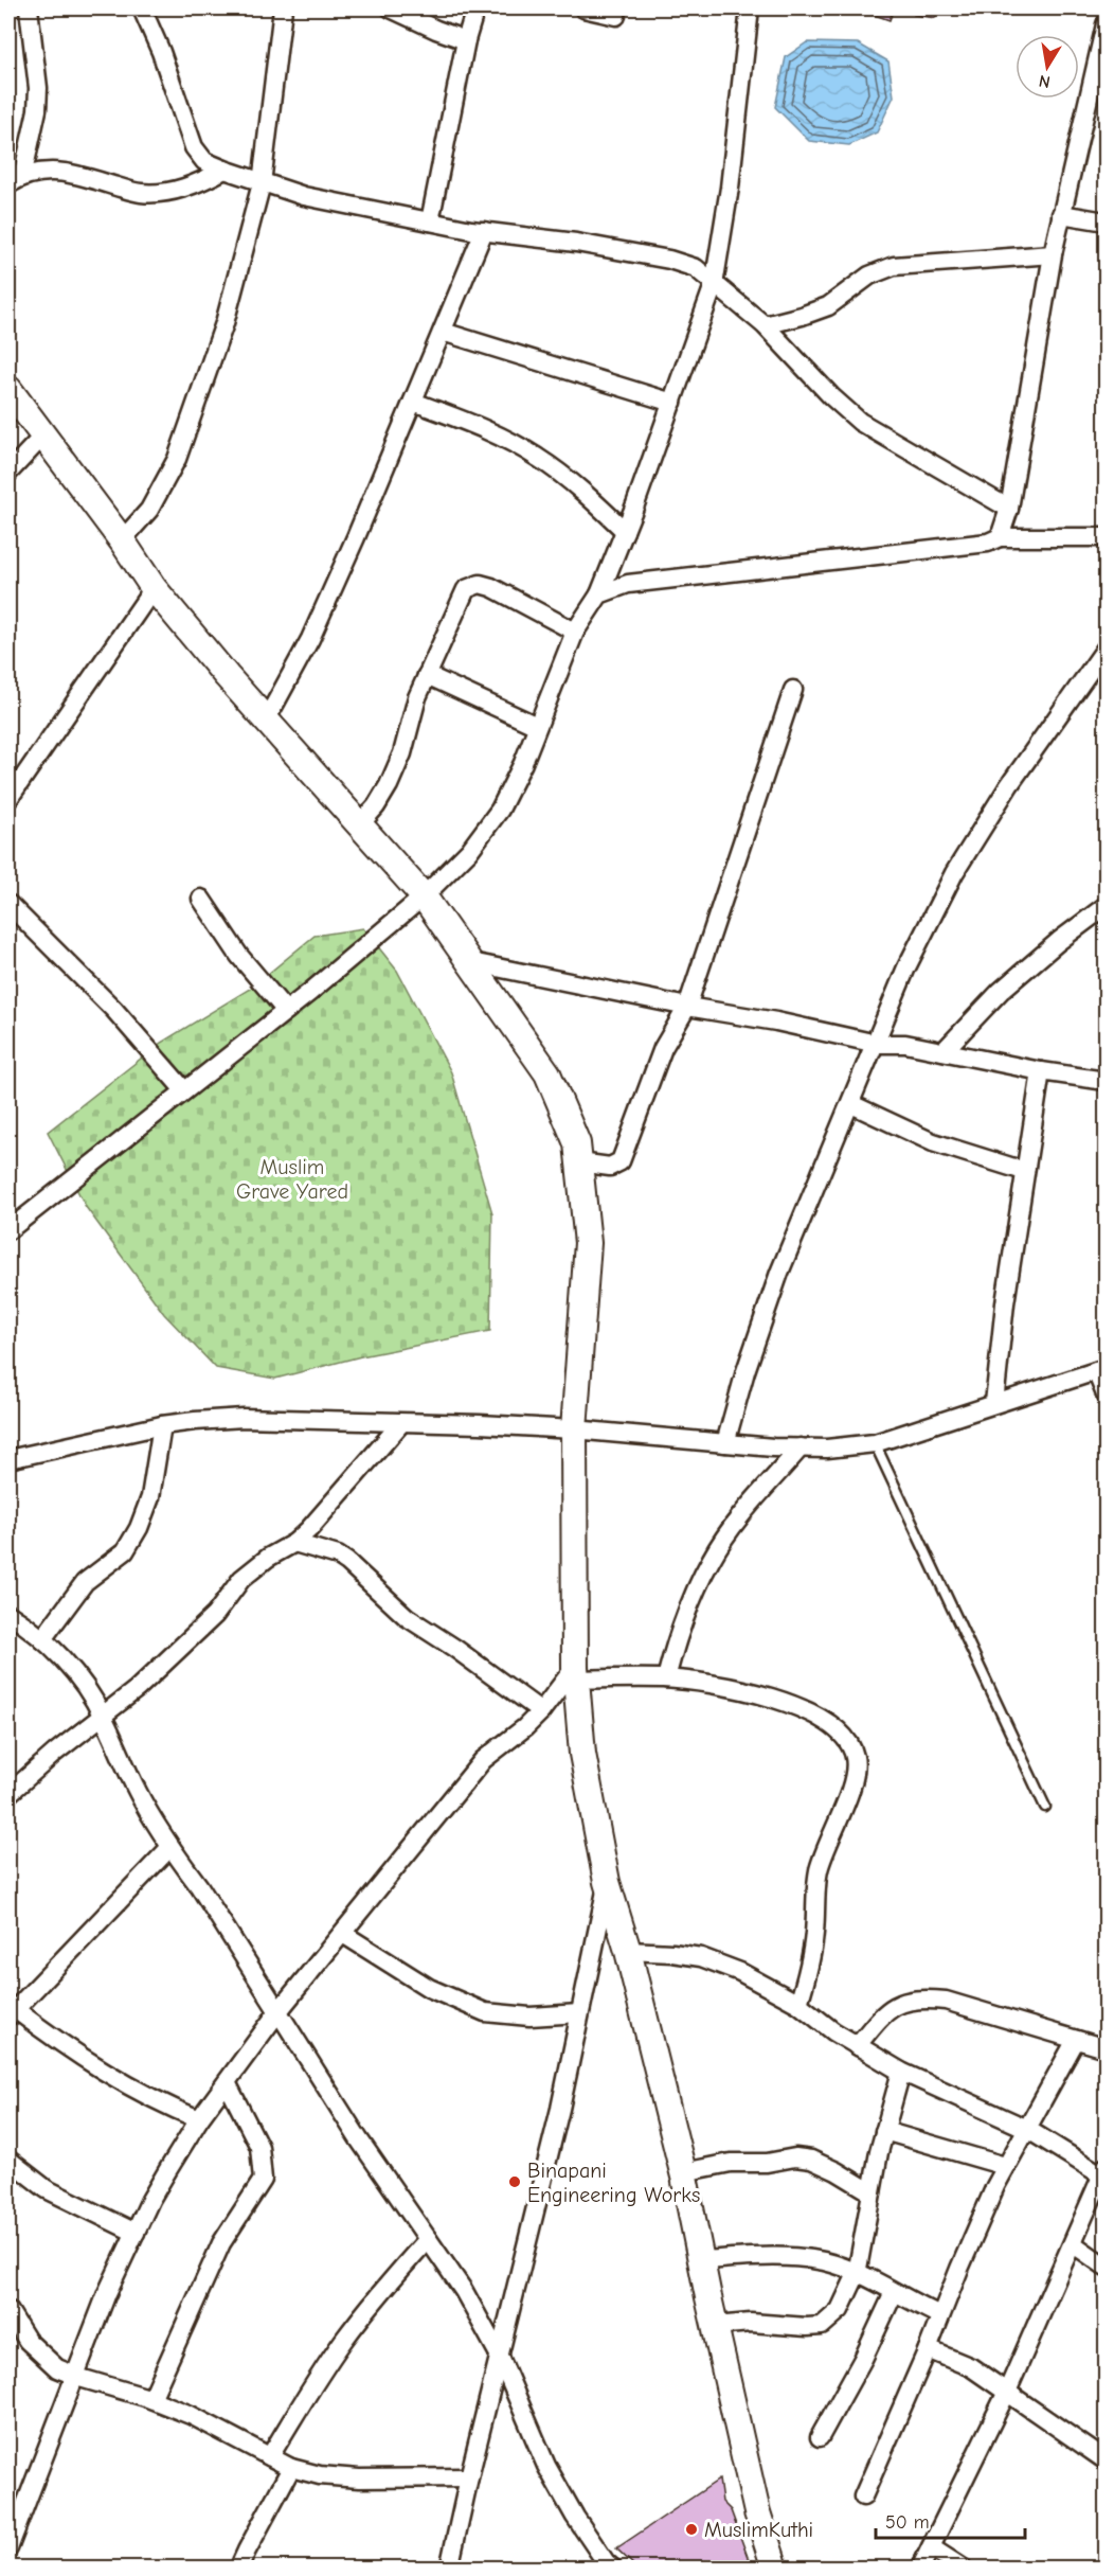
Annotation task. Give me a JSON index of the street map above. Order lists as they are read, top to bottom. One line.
{"parks":["Muslim Grave Yared"],"places":["Binapani Engineering Works","MuslimKuthi"],"scale_bar":"50 m","north":"bottom"}
